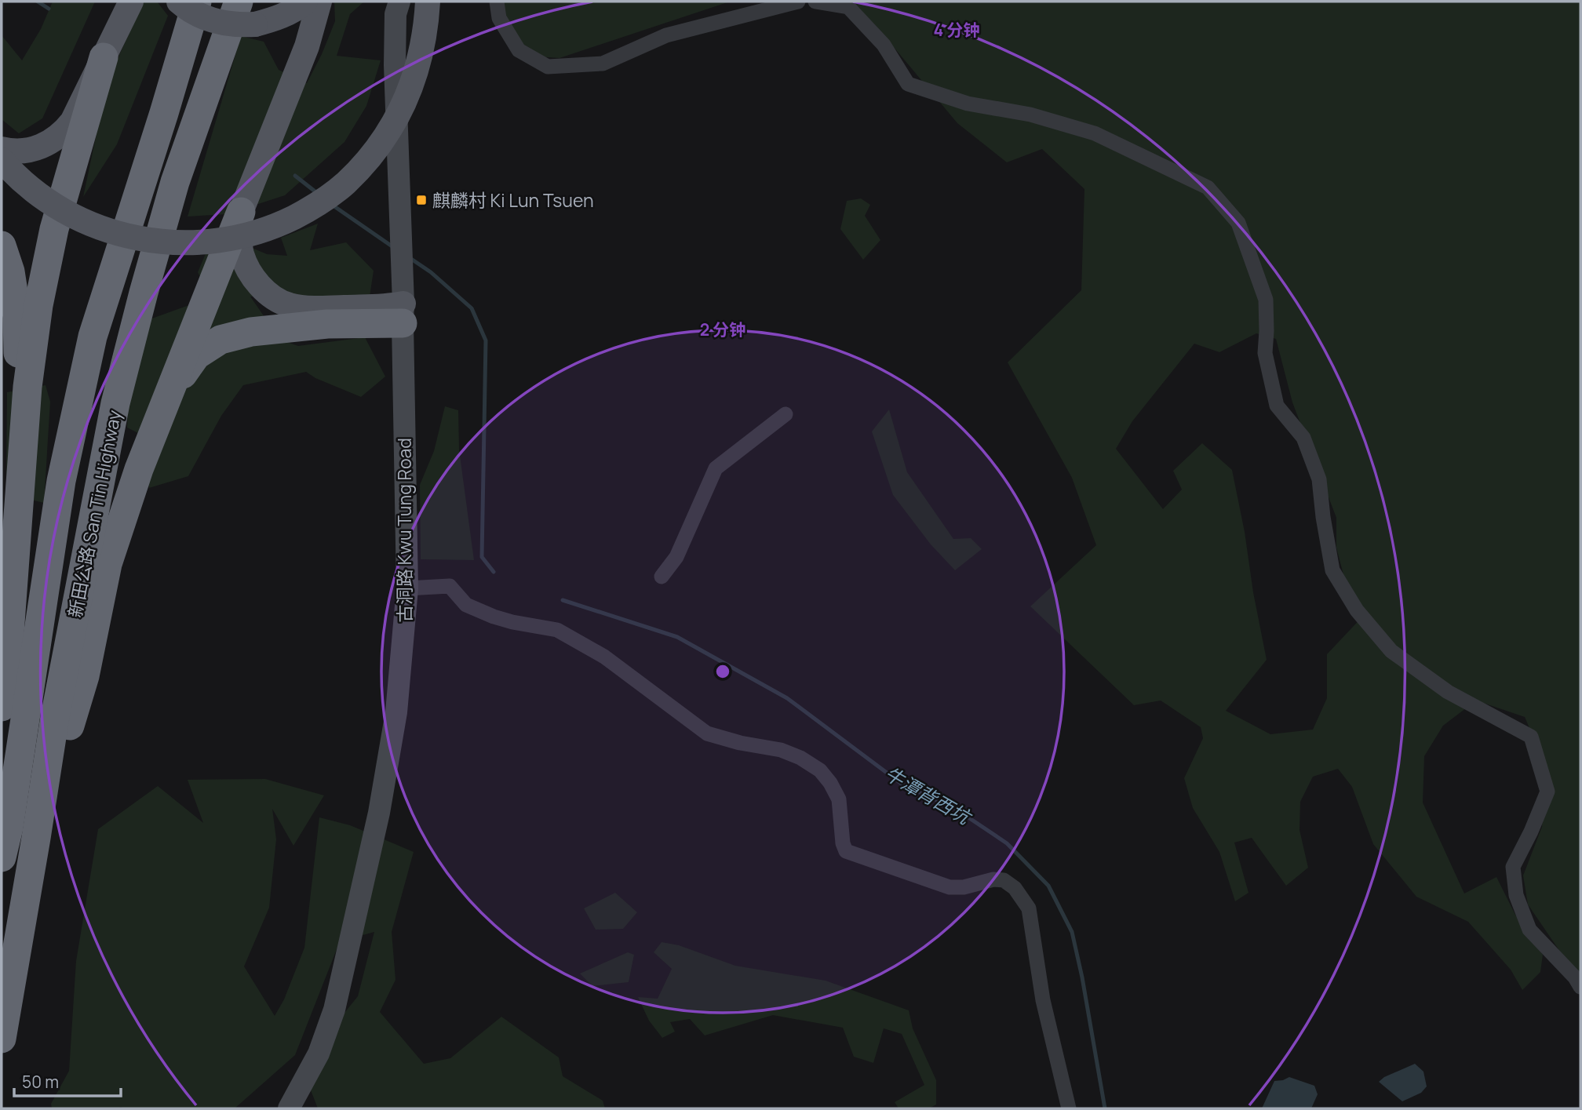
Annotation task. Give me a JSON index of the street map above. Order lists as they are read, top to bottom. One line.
{"streets":{"highway":["新田公路 San Tin Highway"],"street":["古洞路 Kwu Tung Road"]},"water":["牛潭背西坑"],"places":{"transit":["麒麟村 Ki Lun Tsuen"]},"scale_bar":"50 m","rings":["4 分钟","2 分钟"]}
